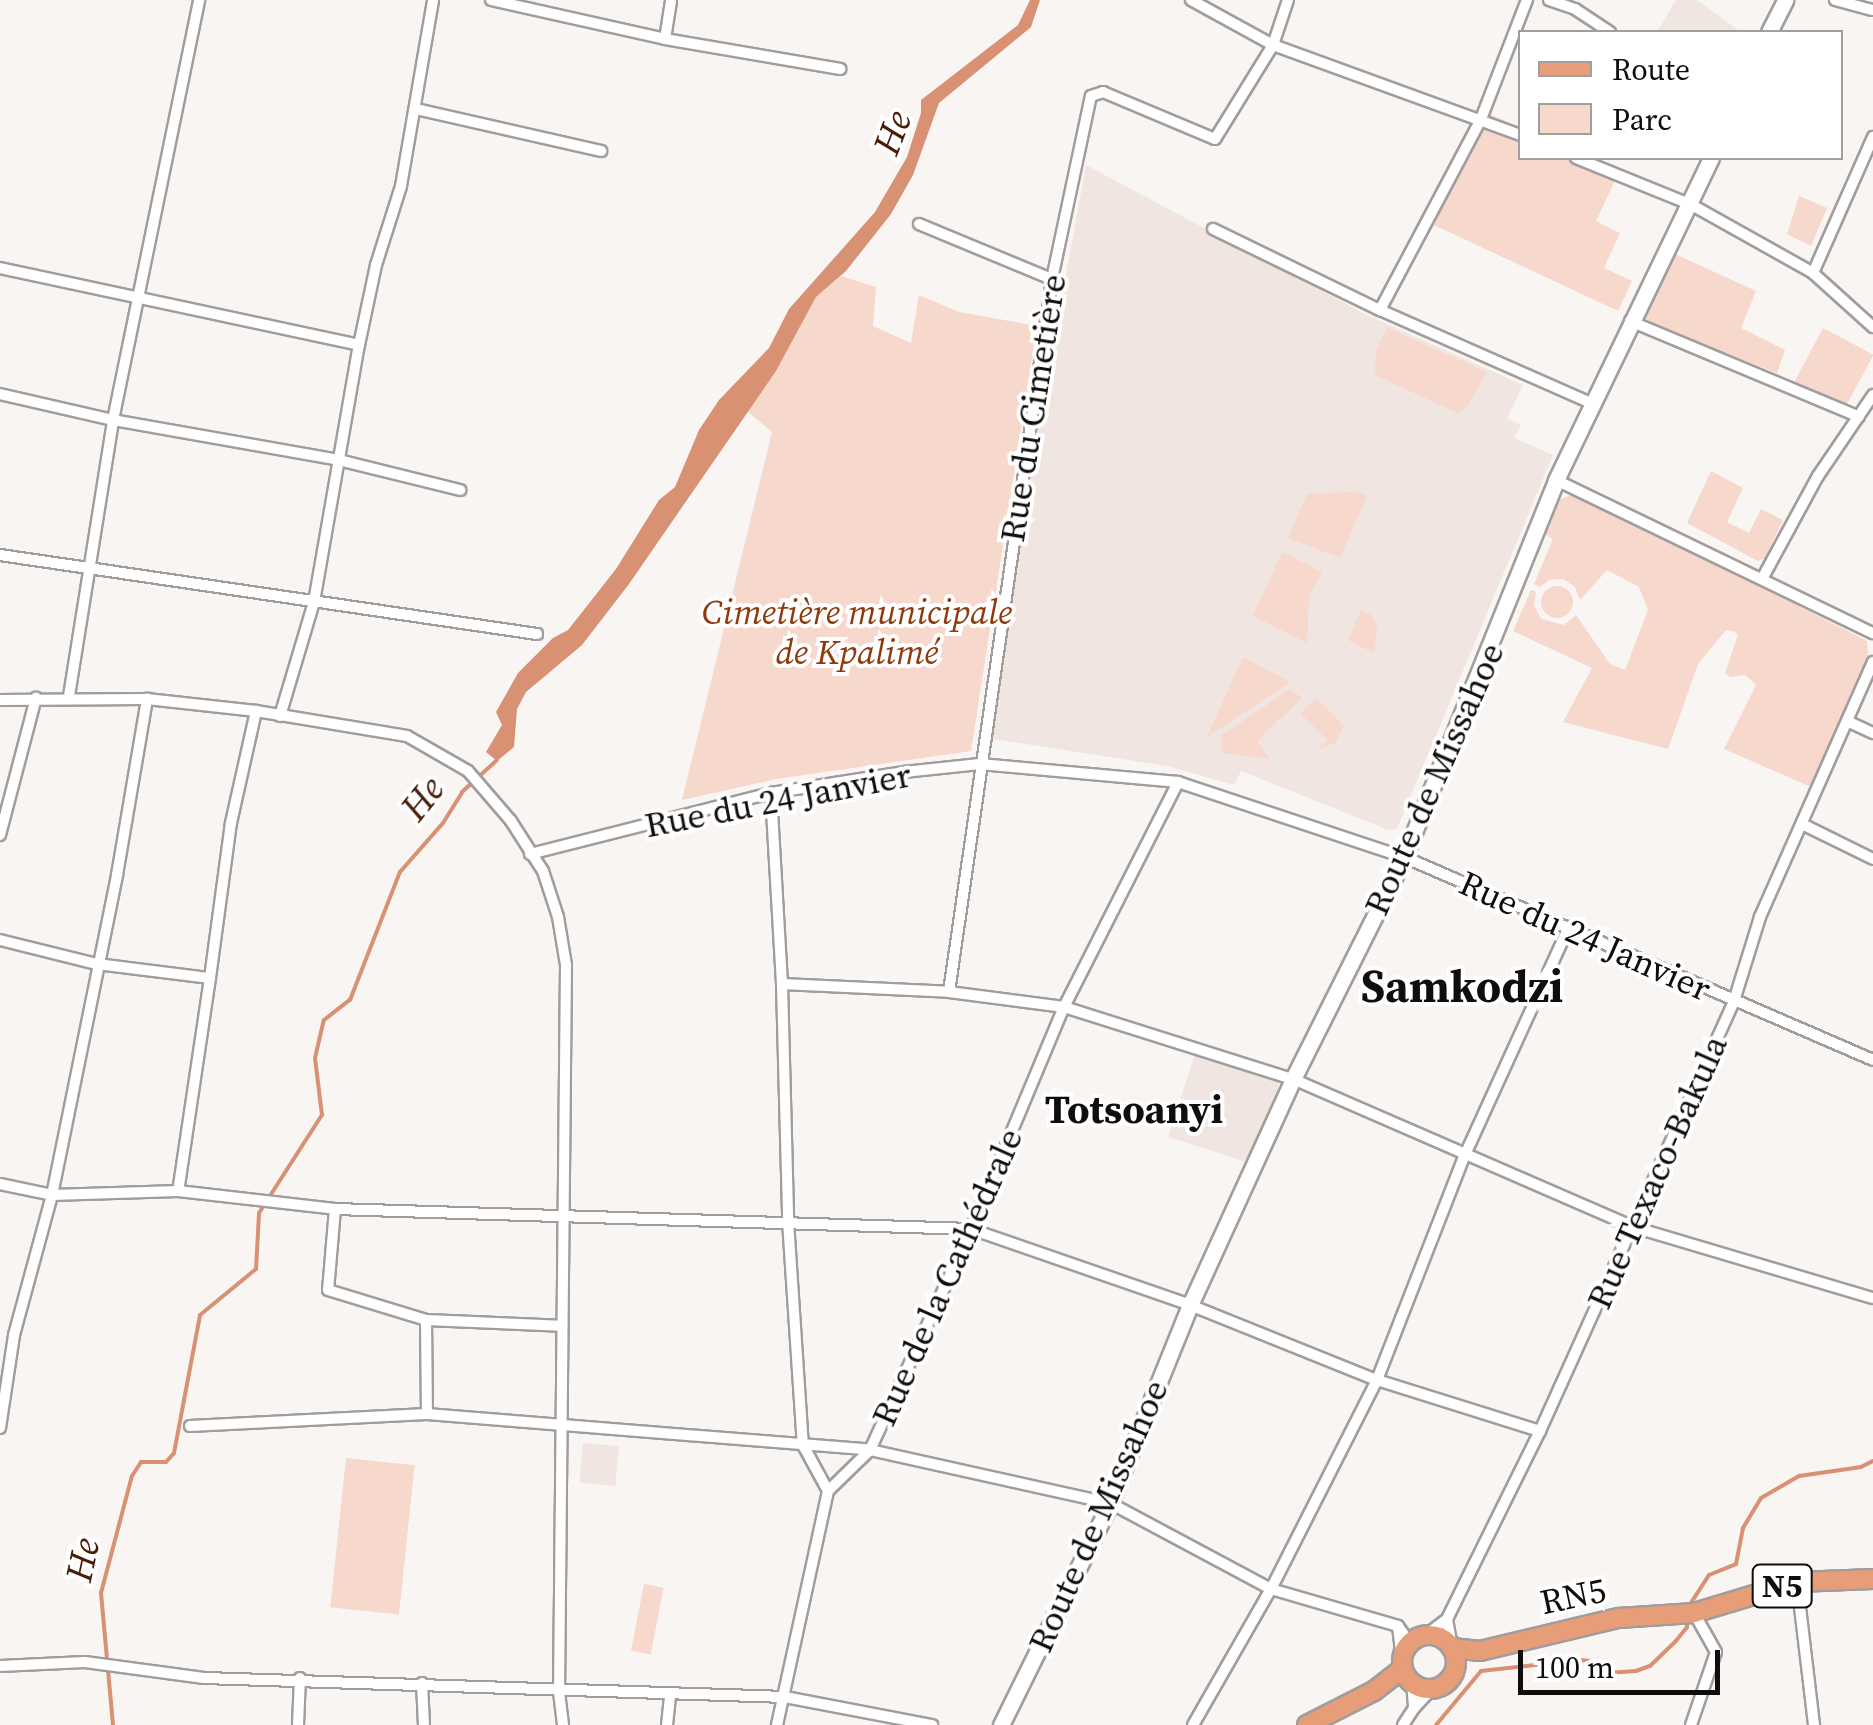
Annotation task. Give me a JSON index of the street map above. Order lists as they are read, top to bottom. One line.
{"streets":{"main road":["Route de Missahoe","N5","RN5"],"street":["Rue du Cimetière","Rue du 24 Janvier","Rue Texaco-Bakula","Rue de la Cathédrale"]},"crossings":[["Rue du Cimetière","Rue du 24 Janvier"],["Route de Missahoe","Rue du 24 Janvier"],["Rue du 24 Janvier","Rue Texaco-Bakula"],["Rue du 24 Janvier","Rue de la Cathédrale"],["Rue Texaco-Bakula","RN5"],["N5","RN5"]],"districts":["Samkodzi","Totsoanyi"],"water":["He"],"parks":["Cimetière municipale de Kpalimé"],"legend":["Route","Parc"],"scale_bar":"100 m"}
